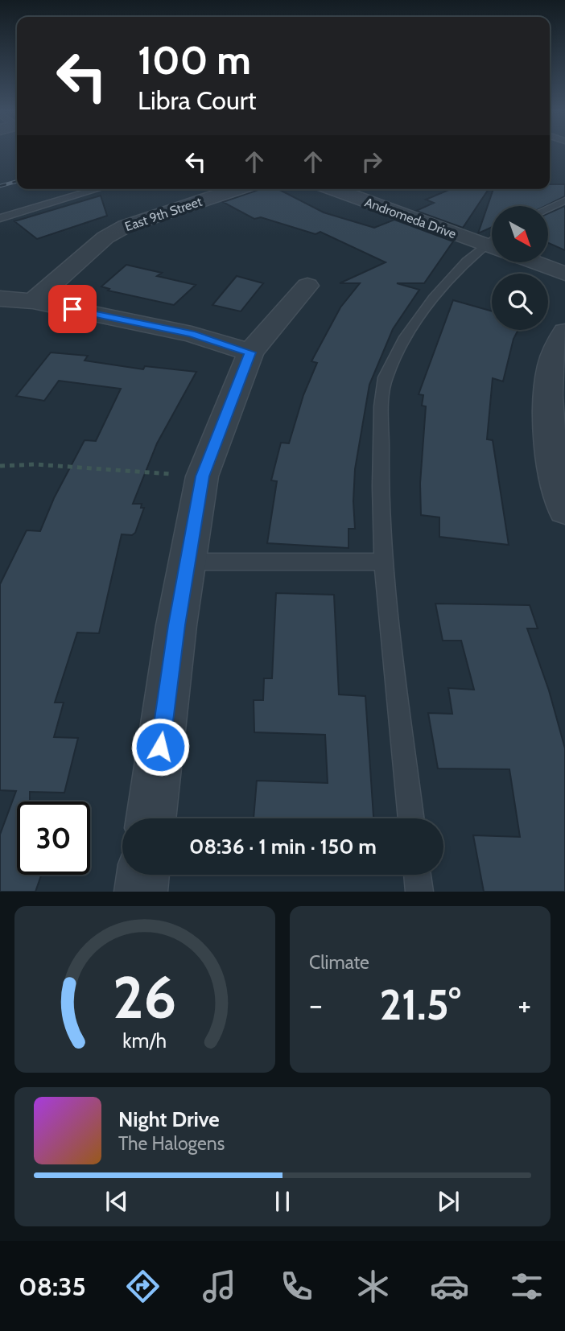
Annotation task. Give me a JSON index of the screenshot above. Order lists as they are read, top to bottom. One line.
{"streets":{"street":["East 9th Street","Andromeda Drive"]},"north":"bottom right","page":{"turn":["100 m","Libra Court"],"limit":"30","trip":"08:36 · 1 min · 150 m","tile":"Climate","heat":["−","21.5°","+"],"song":["Night Drive","The Halogens"],"tabs":"08:35","gauge":["26","km/h"]}}
